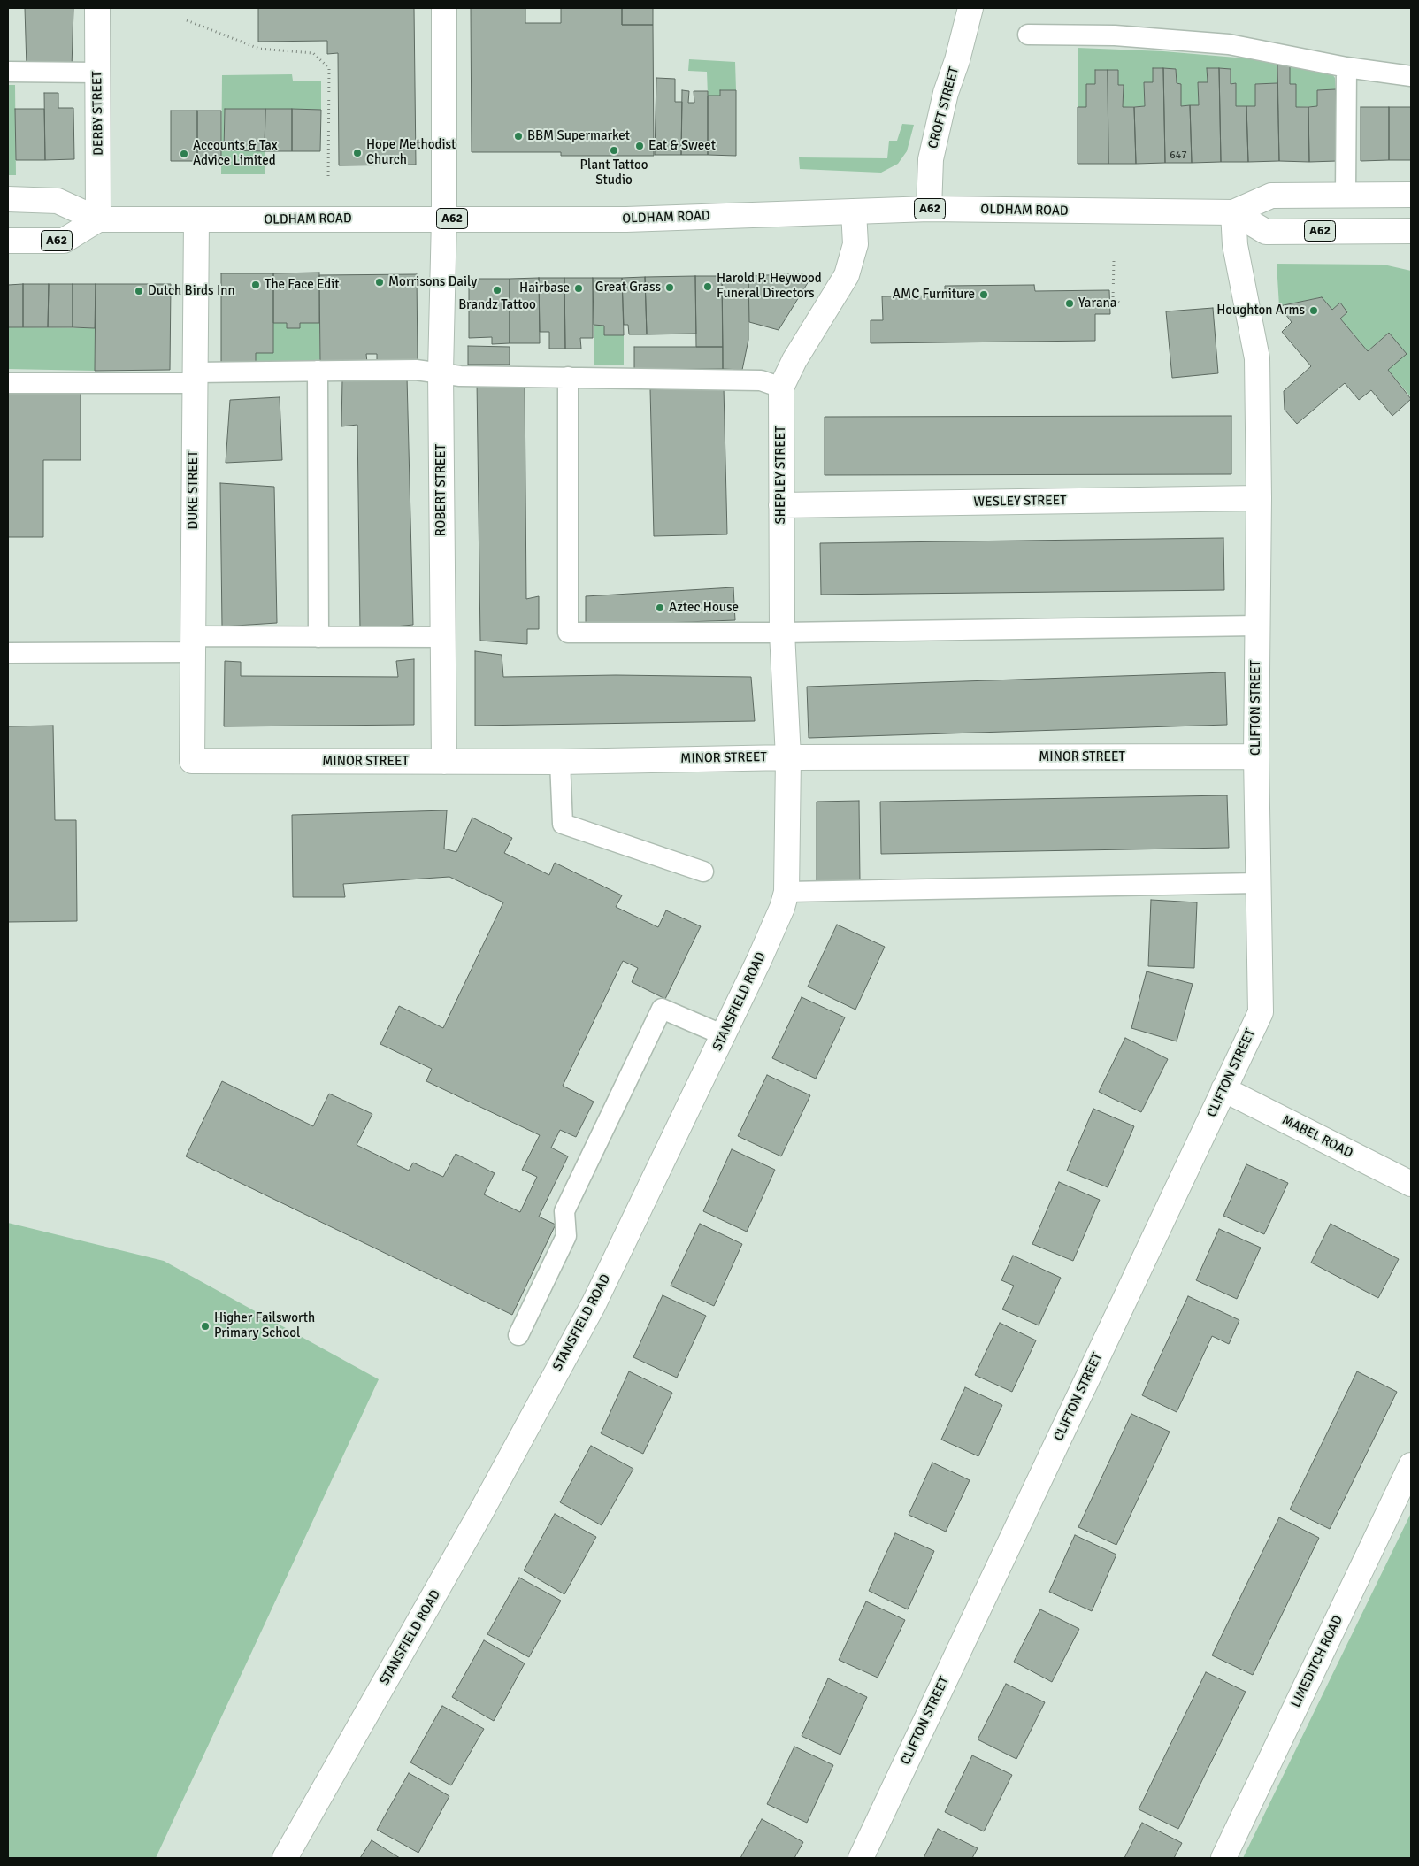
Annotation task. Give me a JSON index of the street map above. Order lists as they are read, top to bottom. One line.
{"streets":{"main road":["CROFT STREET","DERBY STREET","A62","OLDHAM ROAD","SHEPLEY STREET","DUKE STREET","ROBERT STREET","WESLEY STREET","CLIFTON STREET","MINOR STREET","STANSFIELD ROAD","MABEL ROAD","LIMEDITCH ROAD"]},"crossings":[["CROFT STREET","OLDHAM ROAD"],["DERBY STREET","A62"],["DERBY STREET","OLDHAM ROAD"],["A62","OLDHAM ROAD"],["A62","CLIFTON STREET"],["OLDHAM ROAD","SHEPLEY STREET"],["OLDHAM ROAD","DUKE STREET"],["OLDHAM ROAD","ROBERT STREET"],["OLDHAM ROAD","CLIFTON STREET"],["SHEPLEY STREET","WESLEY STREET"],["SHEPLEY STREET","MINOR STREET"],["SHEPLEY STREET","STANSFIELD ROAD"],["DUKE STREET","MINOR STREET"],["ROBERT STREET","MINOR STREET"],["WESLEY STREET","CLIFTON STREET"],["CLIFTON STREET","MINOR STREET"],["CLIFTON STREET","MABEL ROAD"],["MINOR STREET","STANSFIELD ROAD"]],"places":["BBM Supermarket","Eat & Sweet","Plant Tattoo Studio","Hope Methodist Church","Accounts & Tax Advice Limited","Morrisons Daily","The Face Edit","Harold P. Heywood Funeral Directors","Great Grass","Hairbase","Brandz Tattoo","Dutch Birds Inn","AMC Furniture","Yarana","Houghton Arms","Aztec House","Higher Failsworth Primary School"],"house_numbers":["647"]}
